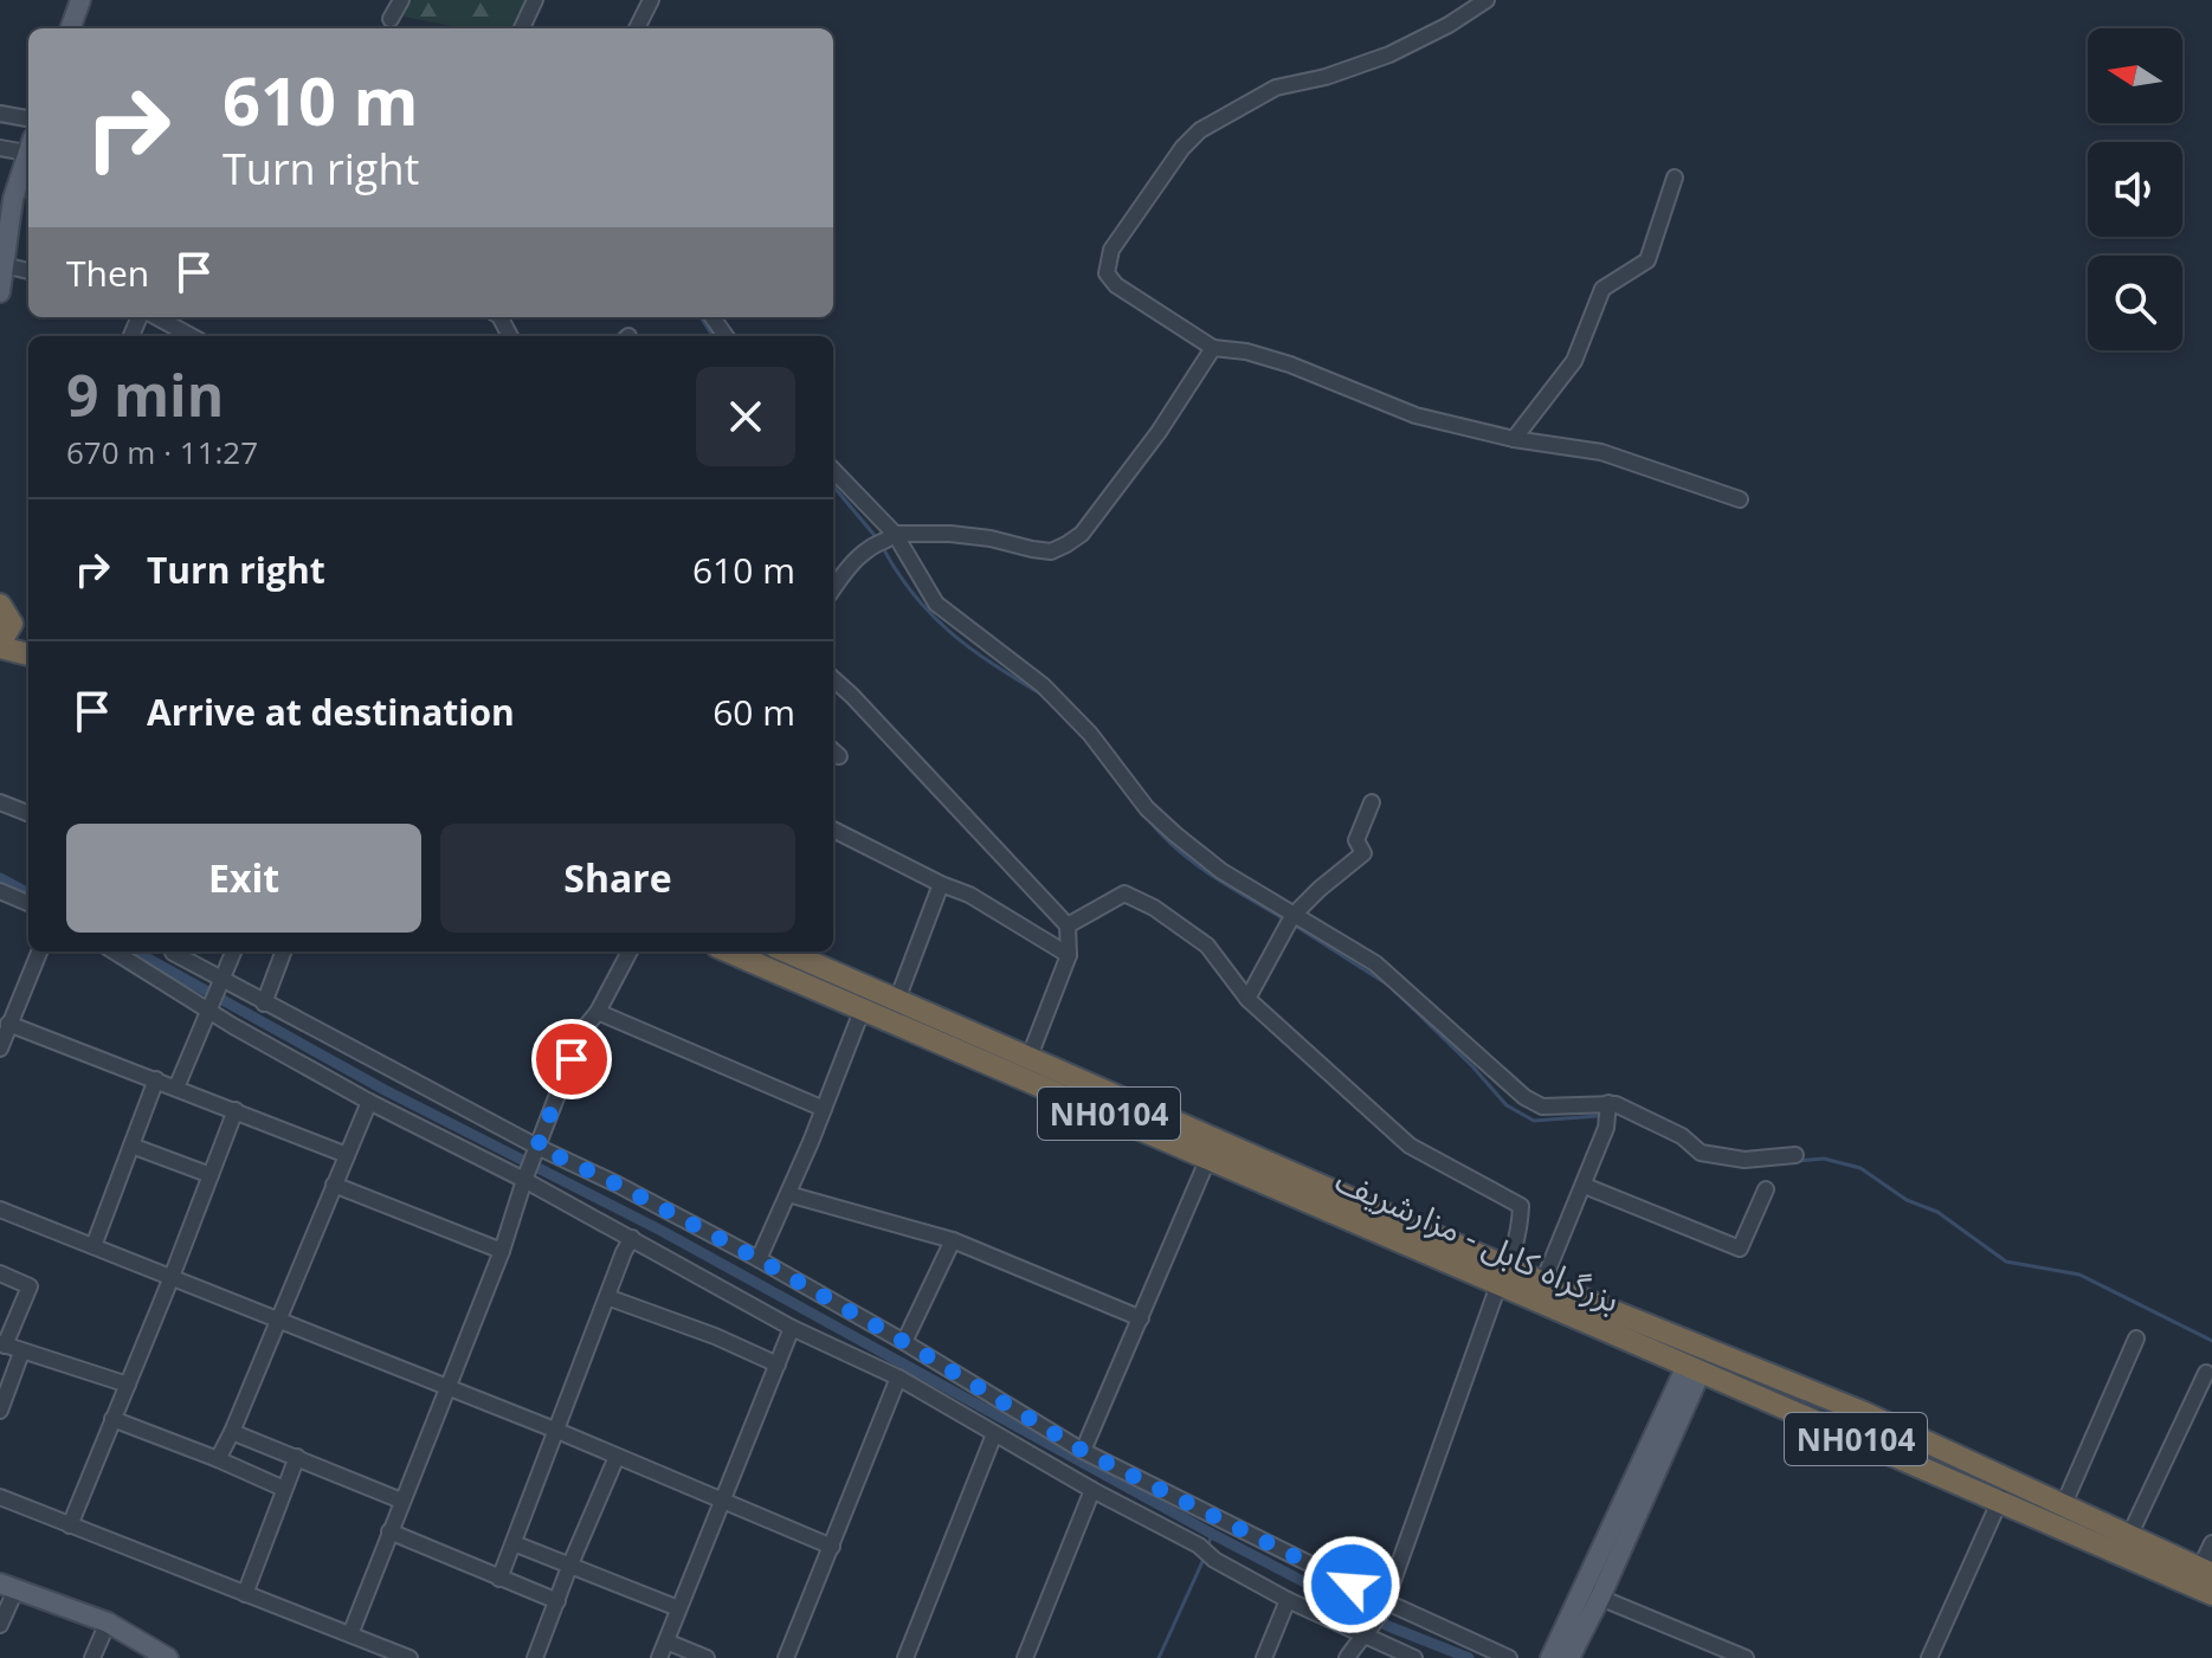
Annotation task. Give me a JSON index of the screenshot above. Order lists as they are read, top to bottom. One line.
{"streets":{"highway":["NH0104","بزرگراه کابل - مزارشریف"]},"north":"left","page":{"turn":["610 m","Turn right"],"then":"Then","heading":["9 min","670 m · 11:27"],"list":[{"name":"Turn right","value":"610 m"},{"name":"Arrive at destination","value":"60 m"}],"buttons":["Exit","Share"]}}
